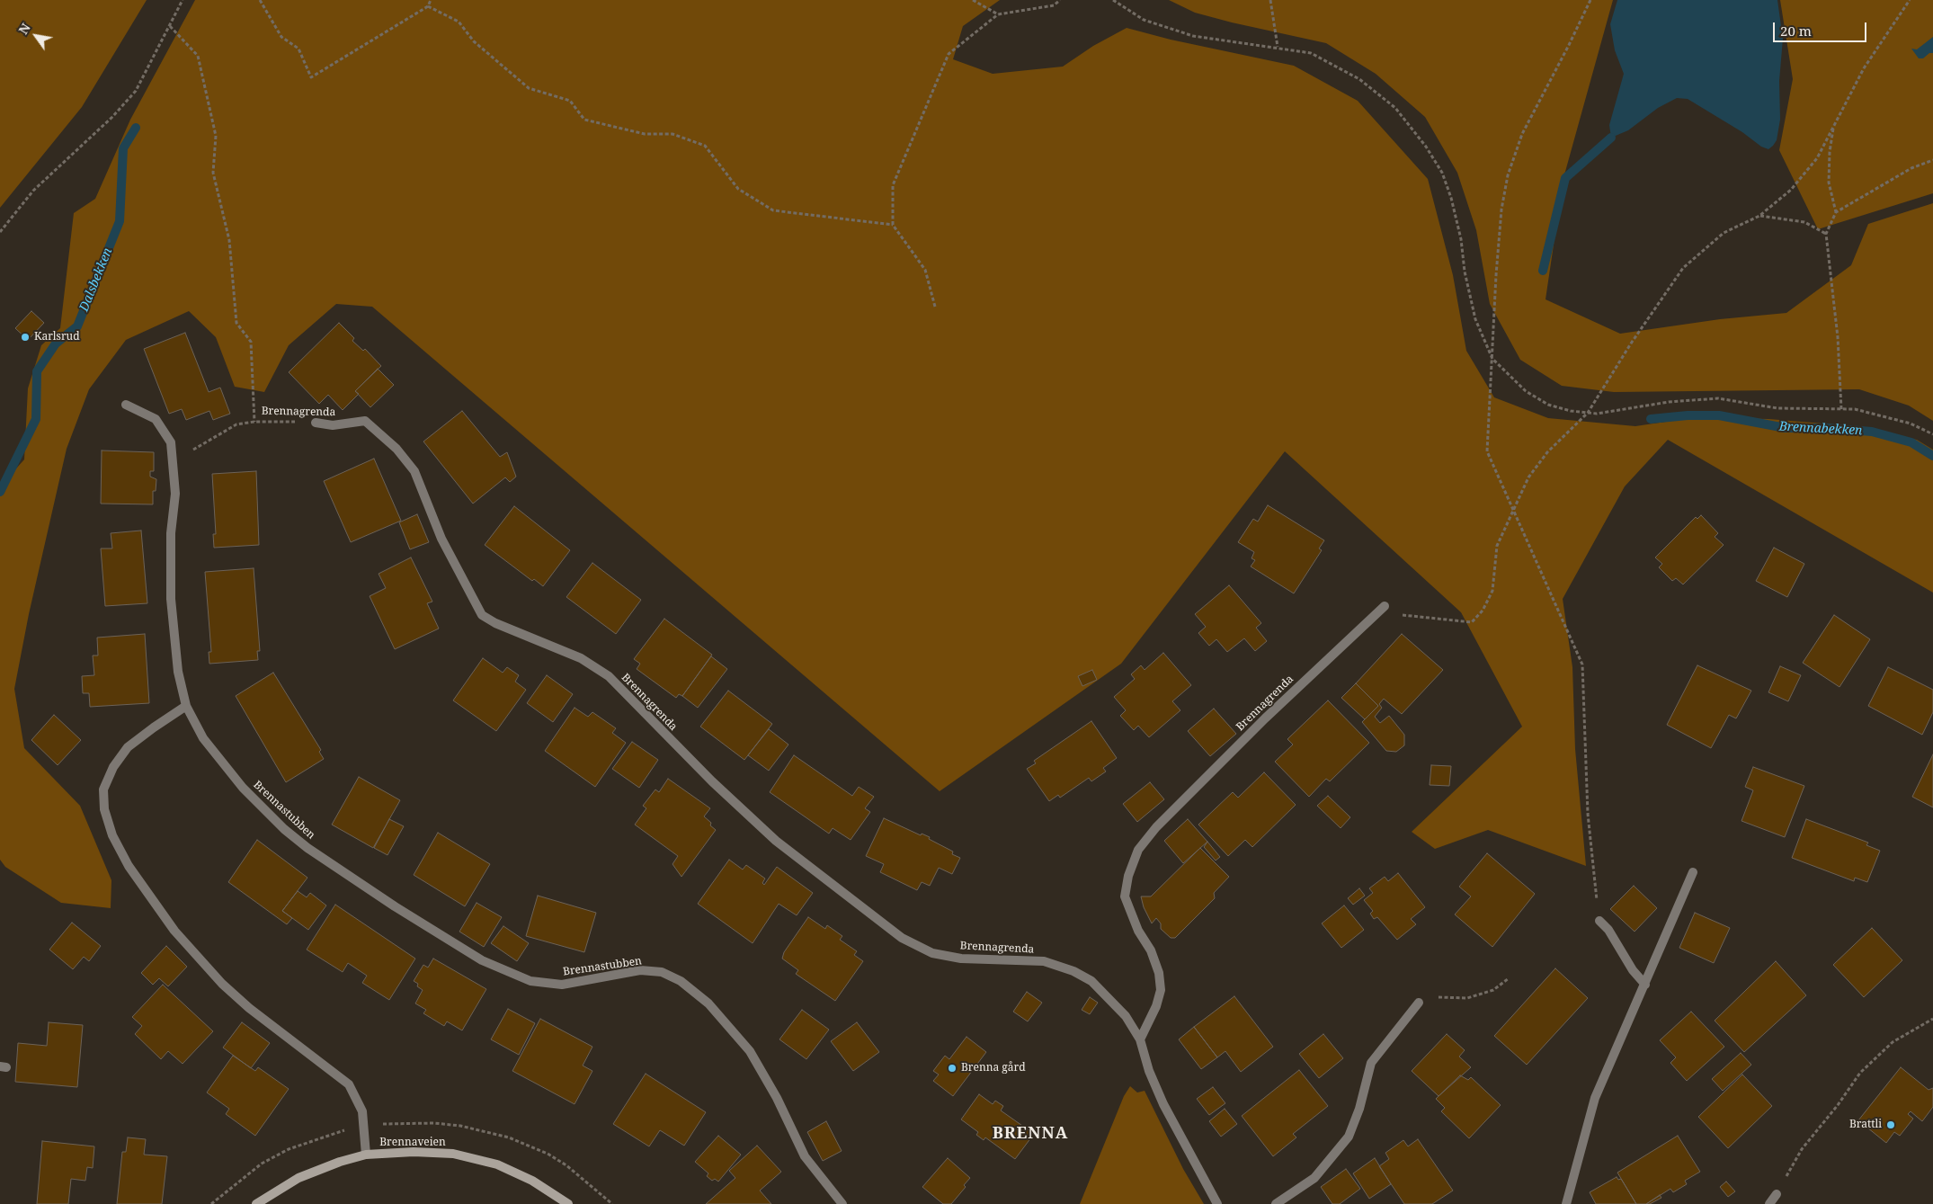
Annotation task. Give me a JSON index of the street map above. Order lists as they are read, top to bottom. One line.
{"streets":{"street":["Brennaveien"],"lane":["Brennagrenda","Brennastubben"]},"crossings":[["Brennagrenda","Brennastubben"]],"districts":["BRENNA"],"water":["Dalsbekken","Brennabekken"],"places":["Karlsrud","Brenna gård","Brattli"],"scale_bar":"20 m","north":"top left"}
